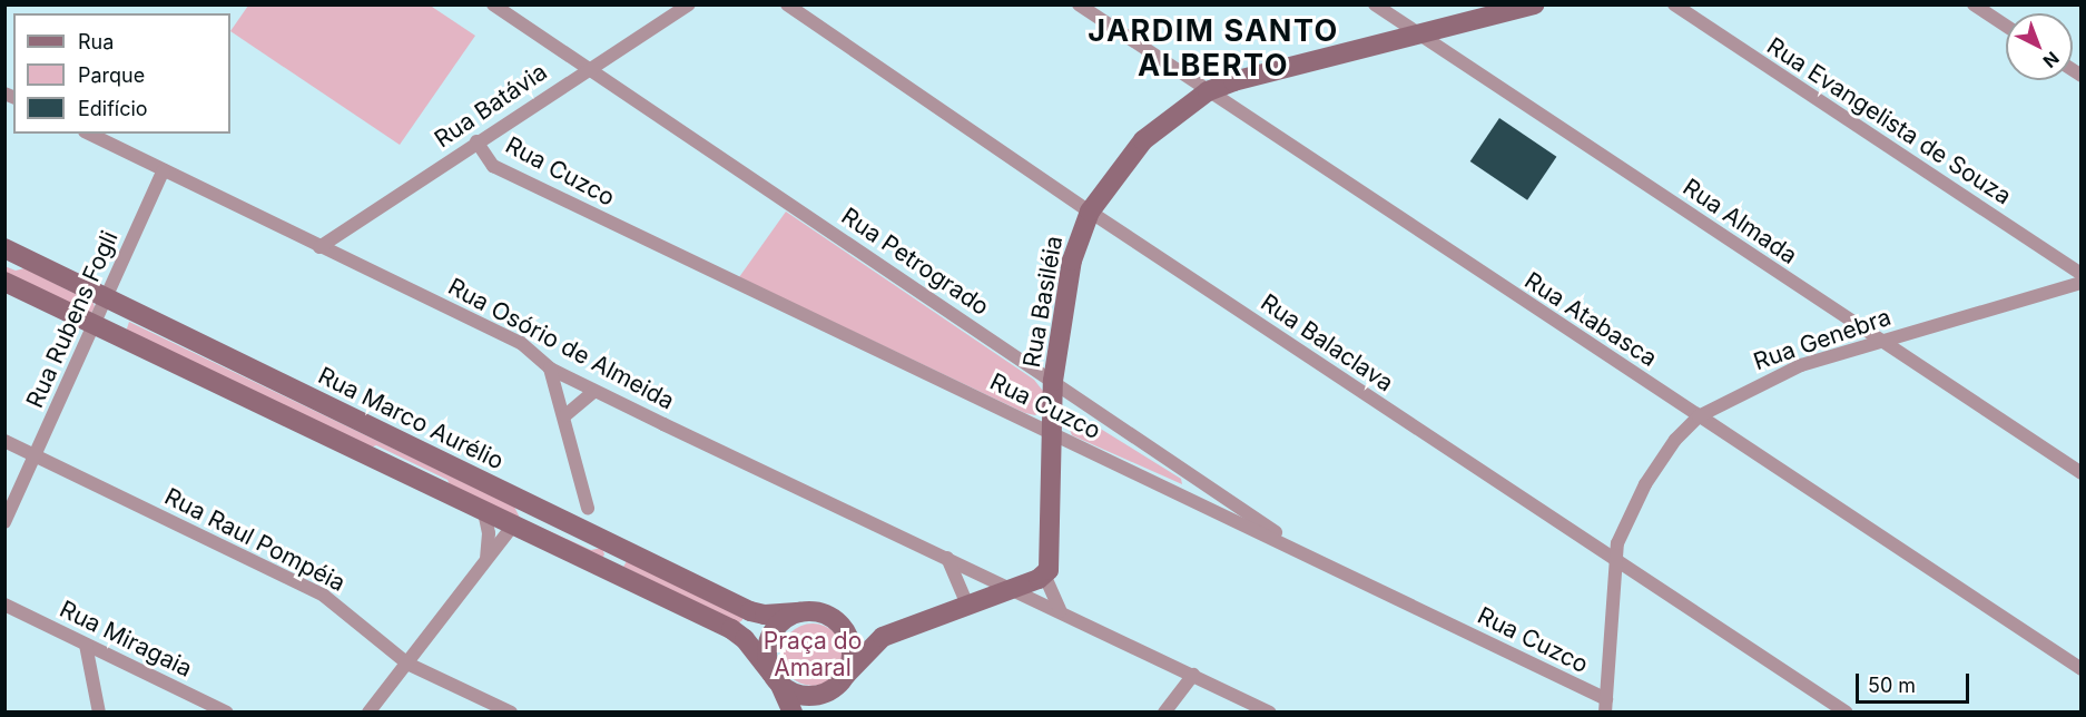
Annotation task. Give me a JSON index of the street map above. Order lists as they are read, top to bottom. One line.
{"streets":{"street":["Rua Batávia","Rua Evangelista de Souza","Rua Cuzco","Rua Almada","Rua Petrogrado","Rua Basiléia","Rua Rubens Fogli","Rua Atabasca","Rua Genebra","Rua Balaclava","Rua Osório de Almeida","Rua Marco Aurélio","Rua Raul Pompéia","Rua Miragaia"]},"crossings":[["Rua Batávia","Rua Cuzco"],["Rua Batávia","Rua Petrogrado"],["Rua Batávia","Rua Osório de Almeida"],["Rua Cuzco","Rua Petrogrado"],["Rua Cuzco","Rua Basiléia"],["Rua Cuzco","Rua Genebra"],["Rua Almada","Rua Basiléia"],["Rua Almada","Rua Genebra"],["Rua Petrogrado","Rua Basiléia"],["Rua Basiléia","Rua Atabasca"],["Rua Basiléia","Rua Balaclava"],["Rua Rubens Fogli","Rua Osório de Almeida"],["Rua Rubens Fogli","Rua Marco Aurélio"],["Rua Rubens Fogli","Rua Raul Pompéia"],["Rua Atabasca","Rua Genebra"],["Rua Genebra","Rua Balaclava"]],"districts":["JARDIM SANTO ALBERTO"],"parks":["Praça do Amaral"],"legend":["Rua","Parque","Edifício"],"scale_bar":"50 m","north":"bottom right"}
